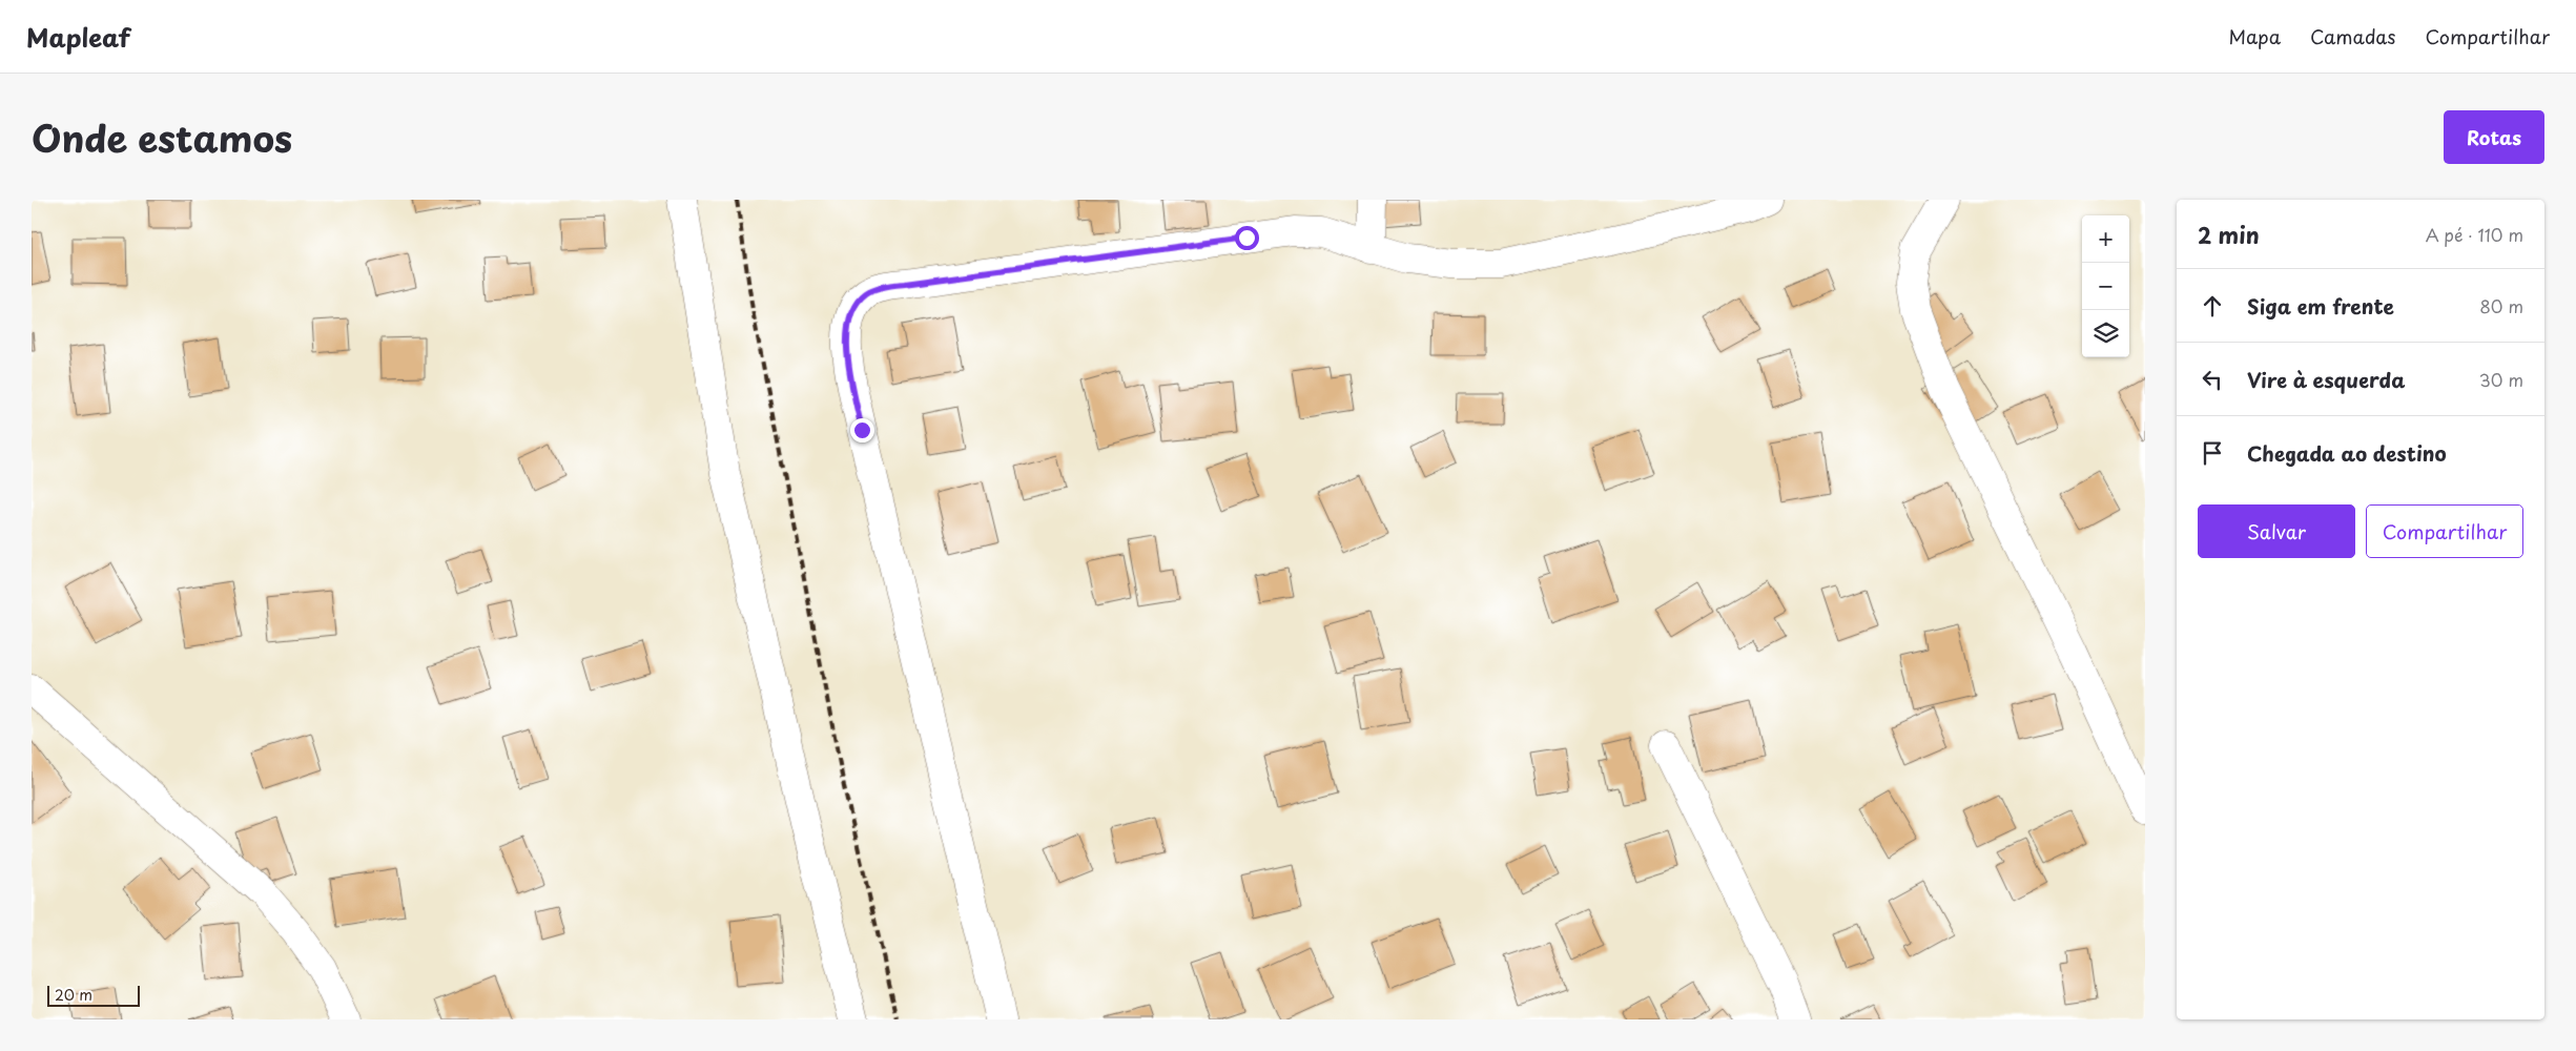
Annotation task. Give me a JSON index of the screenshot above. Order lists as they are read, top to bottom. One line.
{"scale_bar":"20 m","page":{"header":"Mapleaf","nav":["Mapa","Camadas","Compartilhar"],"title":"Onde estamos","buttons":["Rotas",["Salvar","Compartilhar"]],"heading":["2 min","A pé · 110 m"],"map_buttons":["+","−"],"list":[["Siga em frente","80 m"],["Vire à esquerda","30 m"],"Chegada ao destino"],"scale":"20 m"}}
